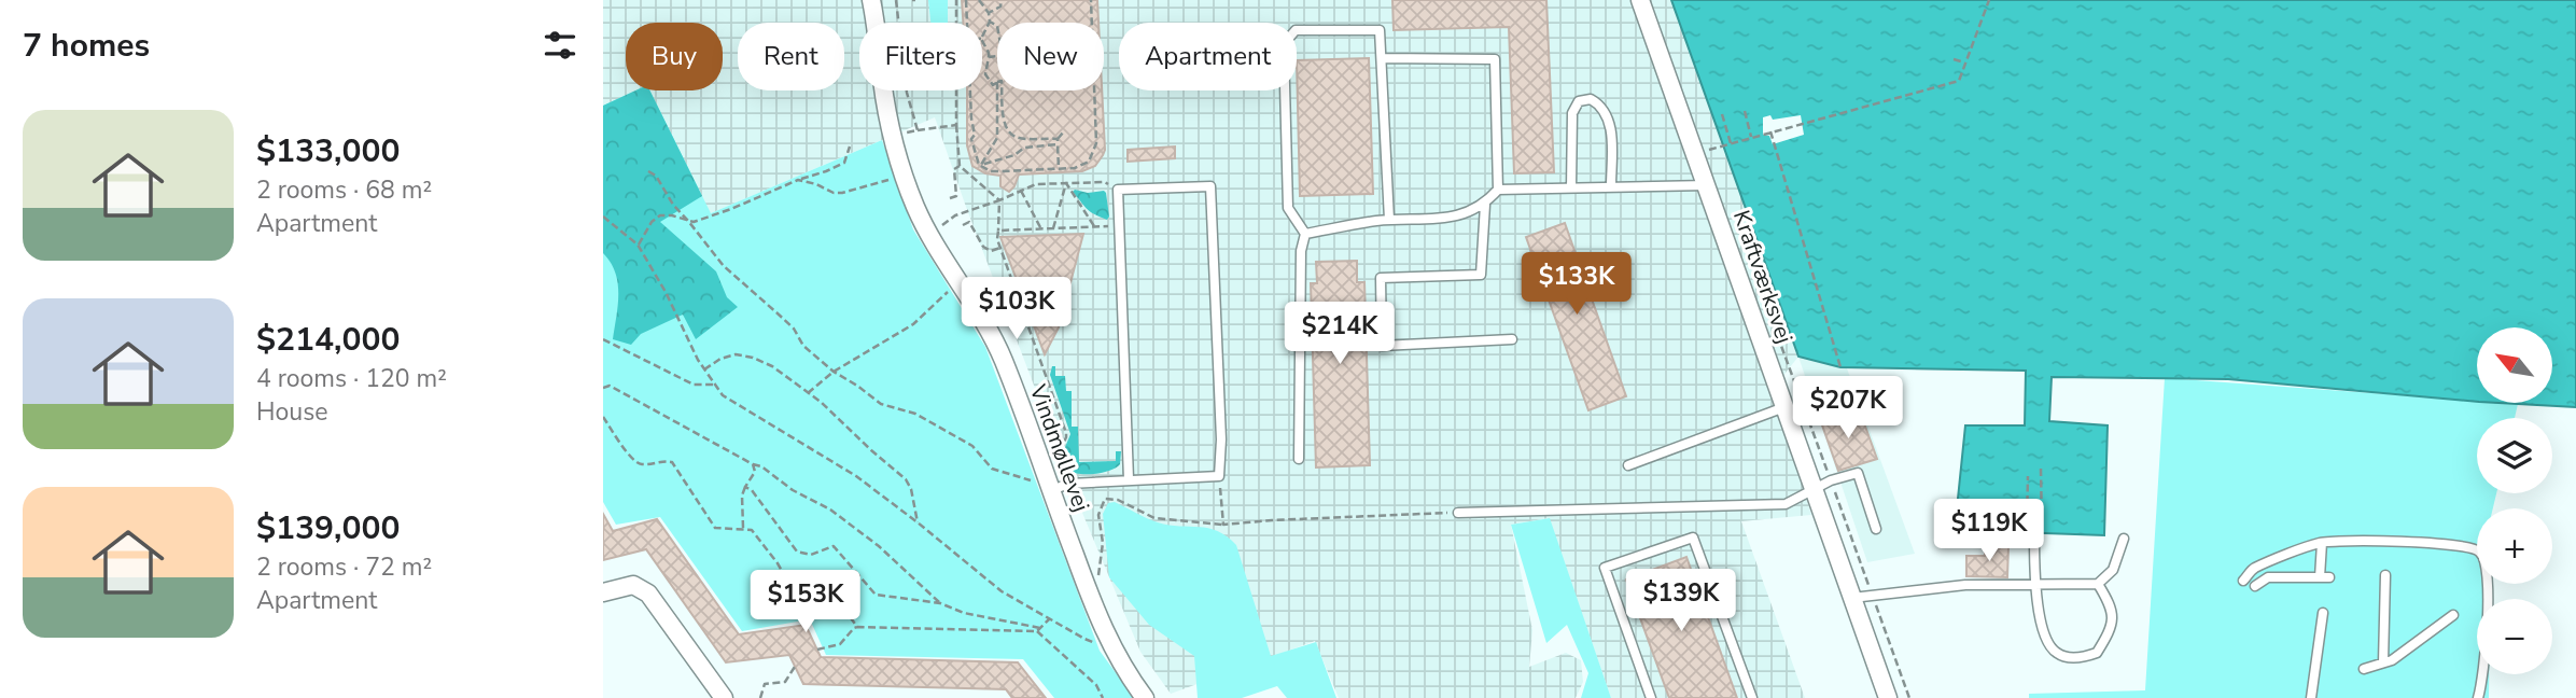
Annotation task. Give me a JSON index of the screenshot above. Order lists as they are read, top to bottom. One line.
{"streets":{"street":["Kraftværksvej","Vindmøllevej"]},"north":"top left","page":{"heading":"7 homes","chip":["Buy","Rent","Filters","New","Apartment"],"list":[{"name":"$133,000","note":"2 rooms · 68 m² · Apartment"},{"name":"$214,000","note":"4 rooms · 120 m² · House"},{"name":"$139,000","note":"2 rooms · 72 m² · Apartment"}],"price":["$133K","$103K","$214K","$207K","$119K","$139K","$153K"],"map_buttons":["+","−"]}}
